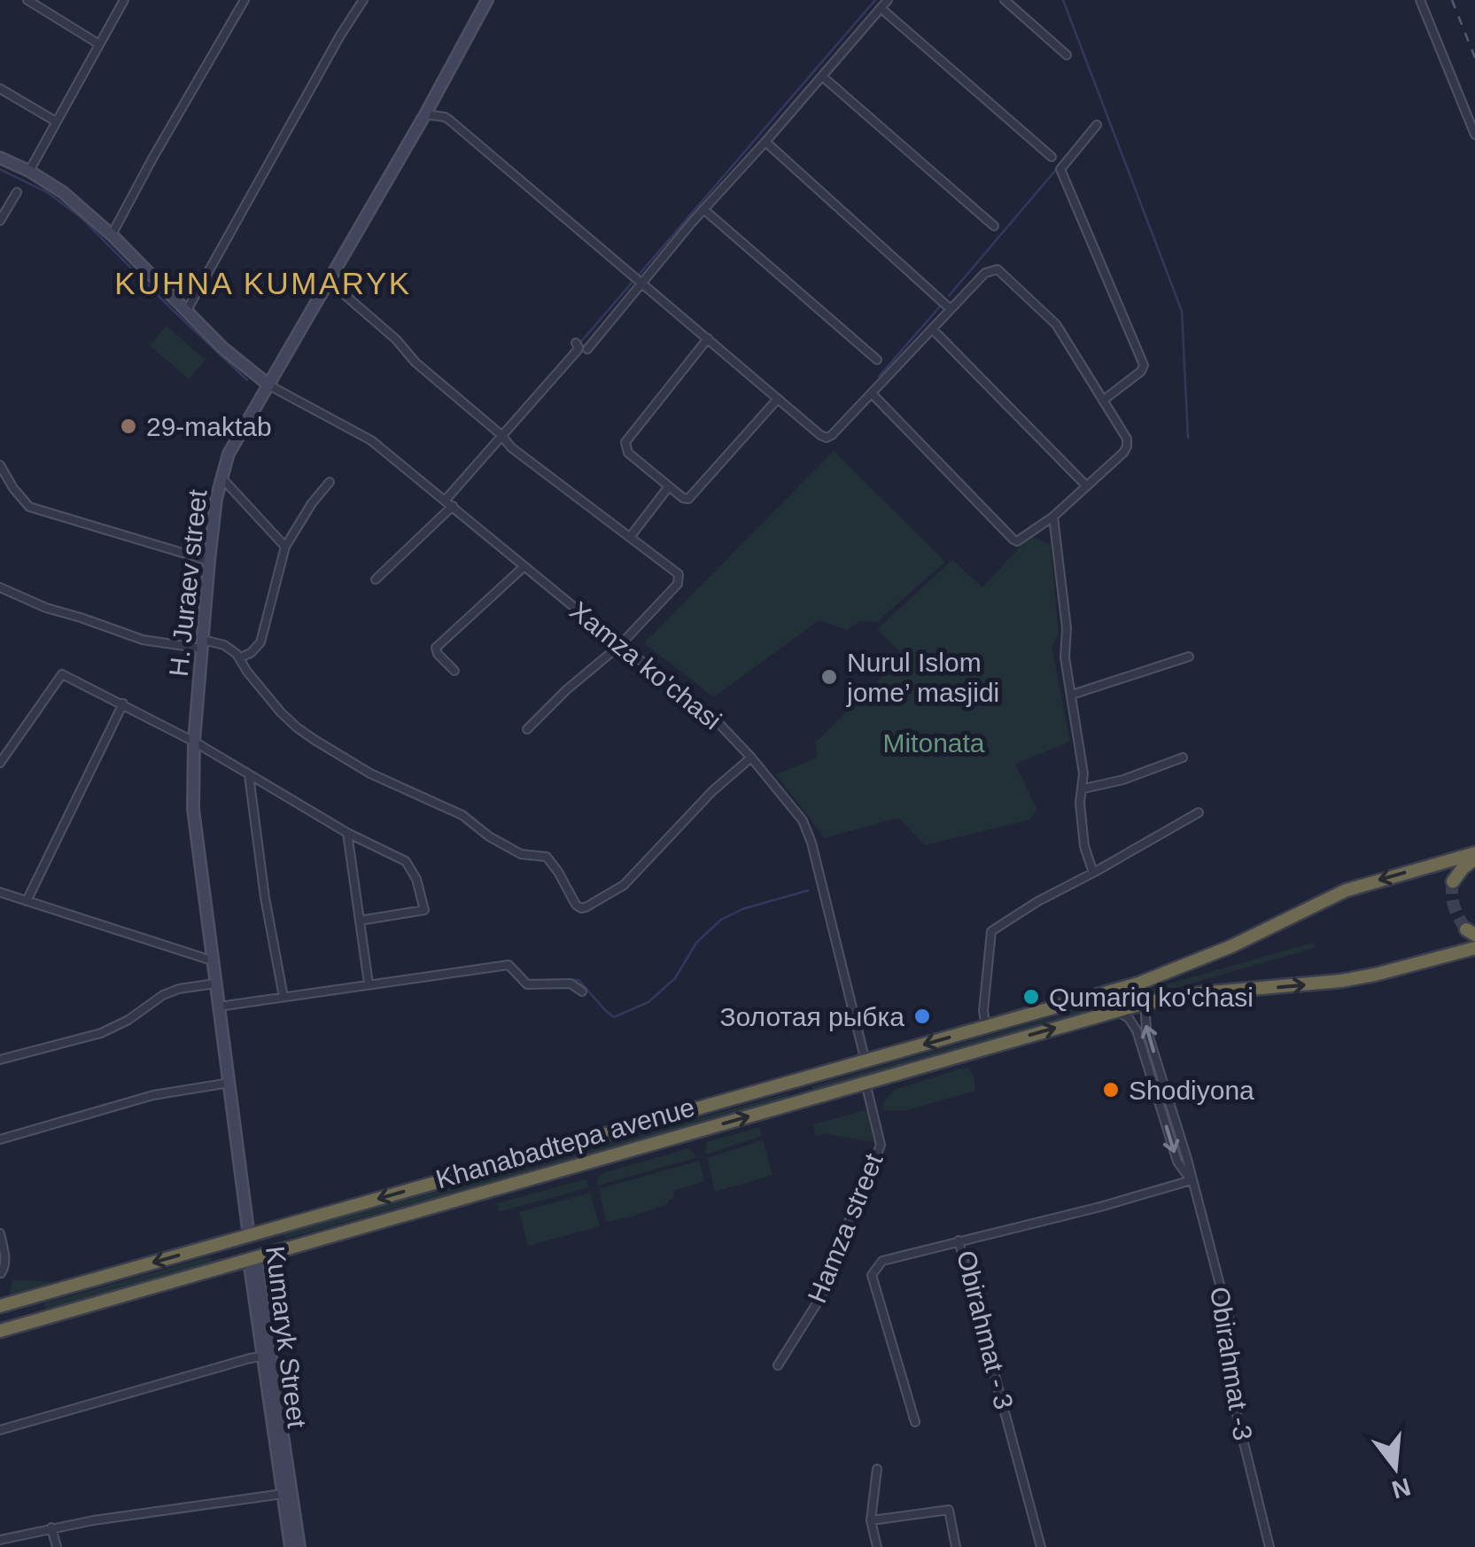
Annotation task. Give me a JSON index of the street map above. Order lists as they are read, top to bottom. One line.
{"streets":{"highway":["Khanabadtepa avenue","Kumaryk Street"],"street":["H. Juraev street","Xamza ko'chasi","Hamza street","Obirahmat - 3","Obirahmat -3"]},"crossings":[["H. Juraev street","Xamza ko'chasi"],["H. Juraev street","Khanabadtepa avenue"],["H. Juraev street","Kumaryk Street"],["Xamza ko'chasi","Khanabadtepa avenue"],["Khanabadtepa avenue","Hamza street"],["Khanabadtepa avenue","Kumaryk Street"],["Obirahmat - 3","Obirahmat -3"]],"districts":["KUHNA KUMARYK"],"parks":["Mitonata"],"places":["29-maktab","Nurul Islom jome’ masjidi","Qumariq ko'chasi","Золотая рыбка","Shodiyona"],"north":"bottom"}
